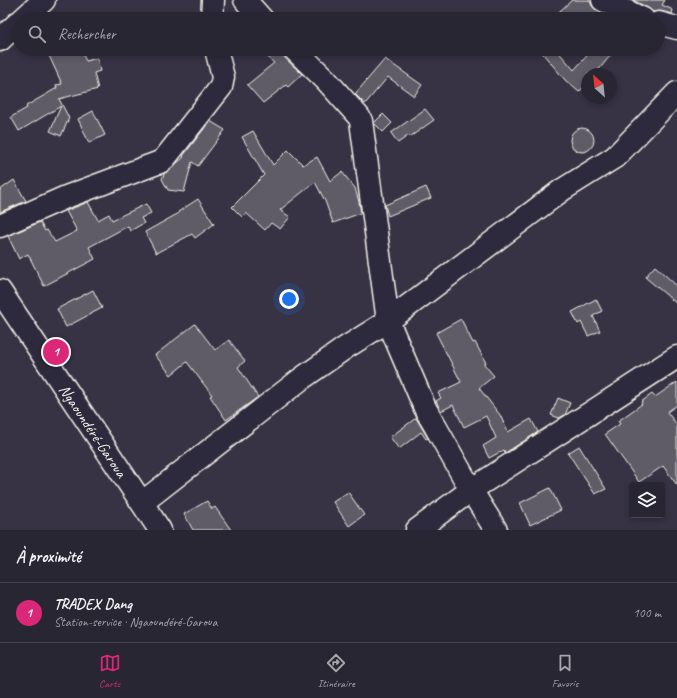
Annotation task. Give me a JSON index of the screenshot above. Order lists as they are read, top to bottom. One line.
{"streets":{"main road":["Ngaoundéré-Garoua"]},"north":"top left","page":{"search":"Rechercher","pins":"1","heading":"À proximité","list":[{"mark":"1","name":"TRADEX Dang","note":"Station-service · Ngaoundéré-Garoua","value":"100 m"}],"nav":["Carte","Itinéraire","Favoris"]}}
